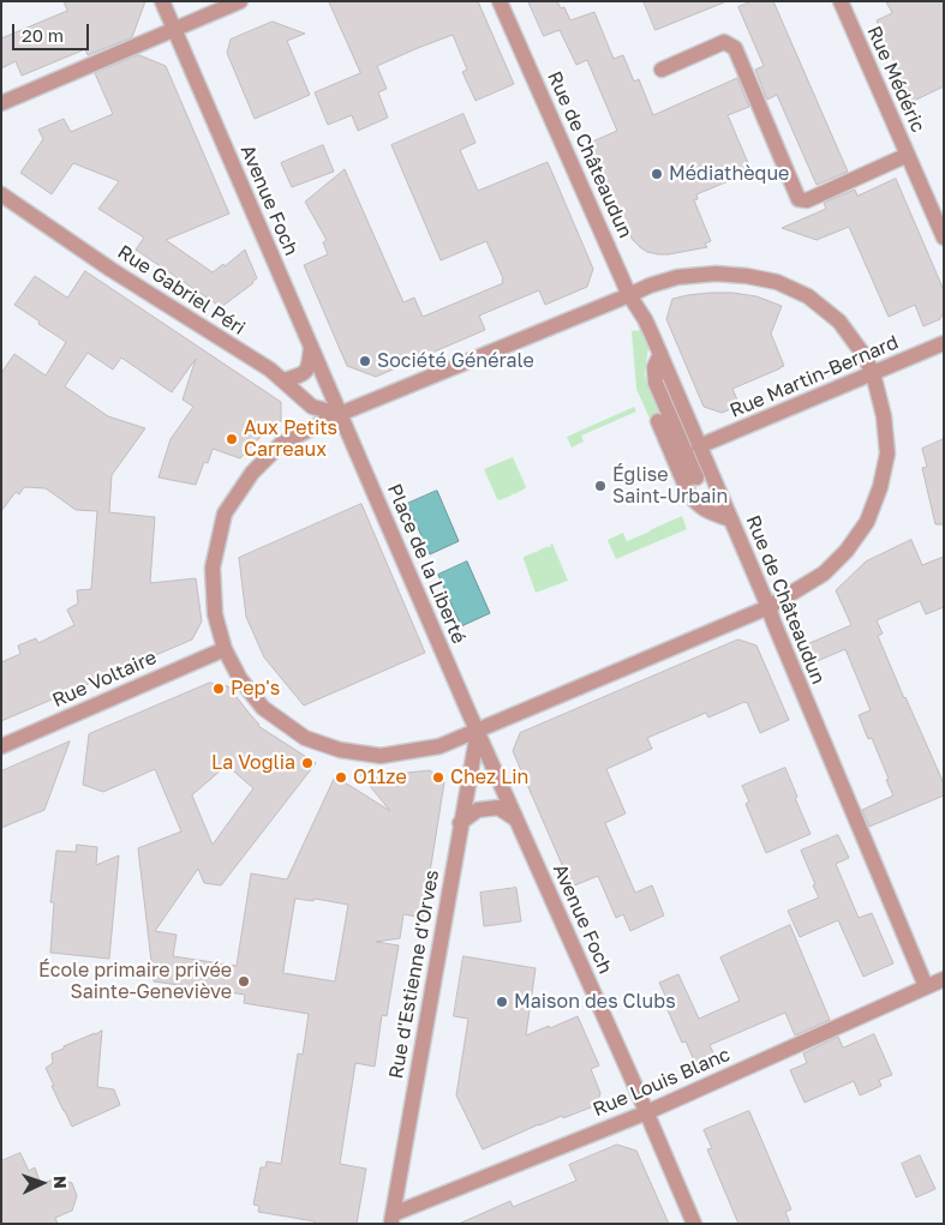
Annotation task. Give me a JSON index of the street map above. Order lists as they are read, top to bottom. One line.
{"streets":{"street":["Rue Médéric","Rue de Châteaudun","Avenue Foch","Rue Gabriel Péri","Rue Martin-Bernard","Place de la Liberté","Rue Voltaire","Rue d'Estienne d'Orves","Rue Louis Blanc"]},"crossings":[["Rue de Châteaudun","Rue Martin-Bernard"],["Rue de Châteaudun","Rue Louis Blanc"],["Avenue Foch","Rue Gabriel Péri"],["Avenue Foch","Place de la Liberté"],["Avenue Foch","Rue d'Estienne d'Orves"],["Avenue Foch","Rue Louis Blanc"],["Rue Gabriel Péri","Place de la Liberté"],["Place de la Liberté","Rue d'Estienne d'Orves"],["Rue d'Estienne d'Orves","Rue Louis Blanc"]],"places":["Médiathèque","Société Générale","Aux Petits Carreaux","Église Saint-Urbain","Pep's","La Voglia","O11ze","Chez Lin","École primaire privée Sainte-Geneviève","Maison des Clubs"],"scale_bar":"20 m","north":"right"}
